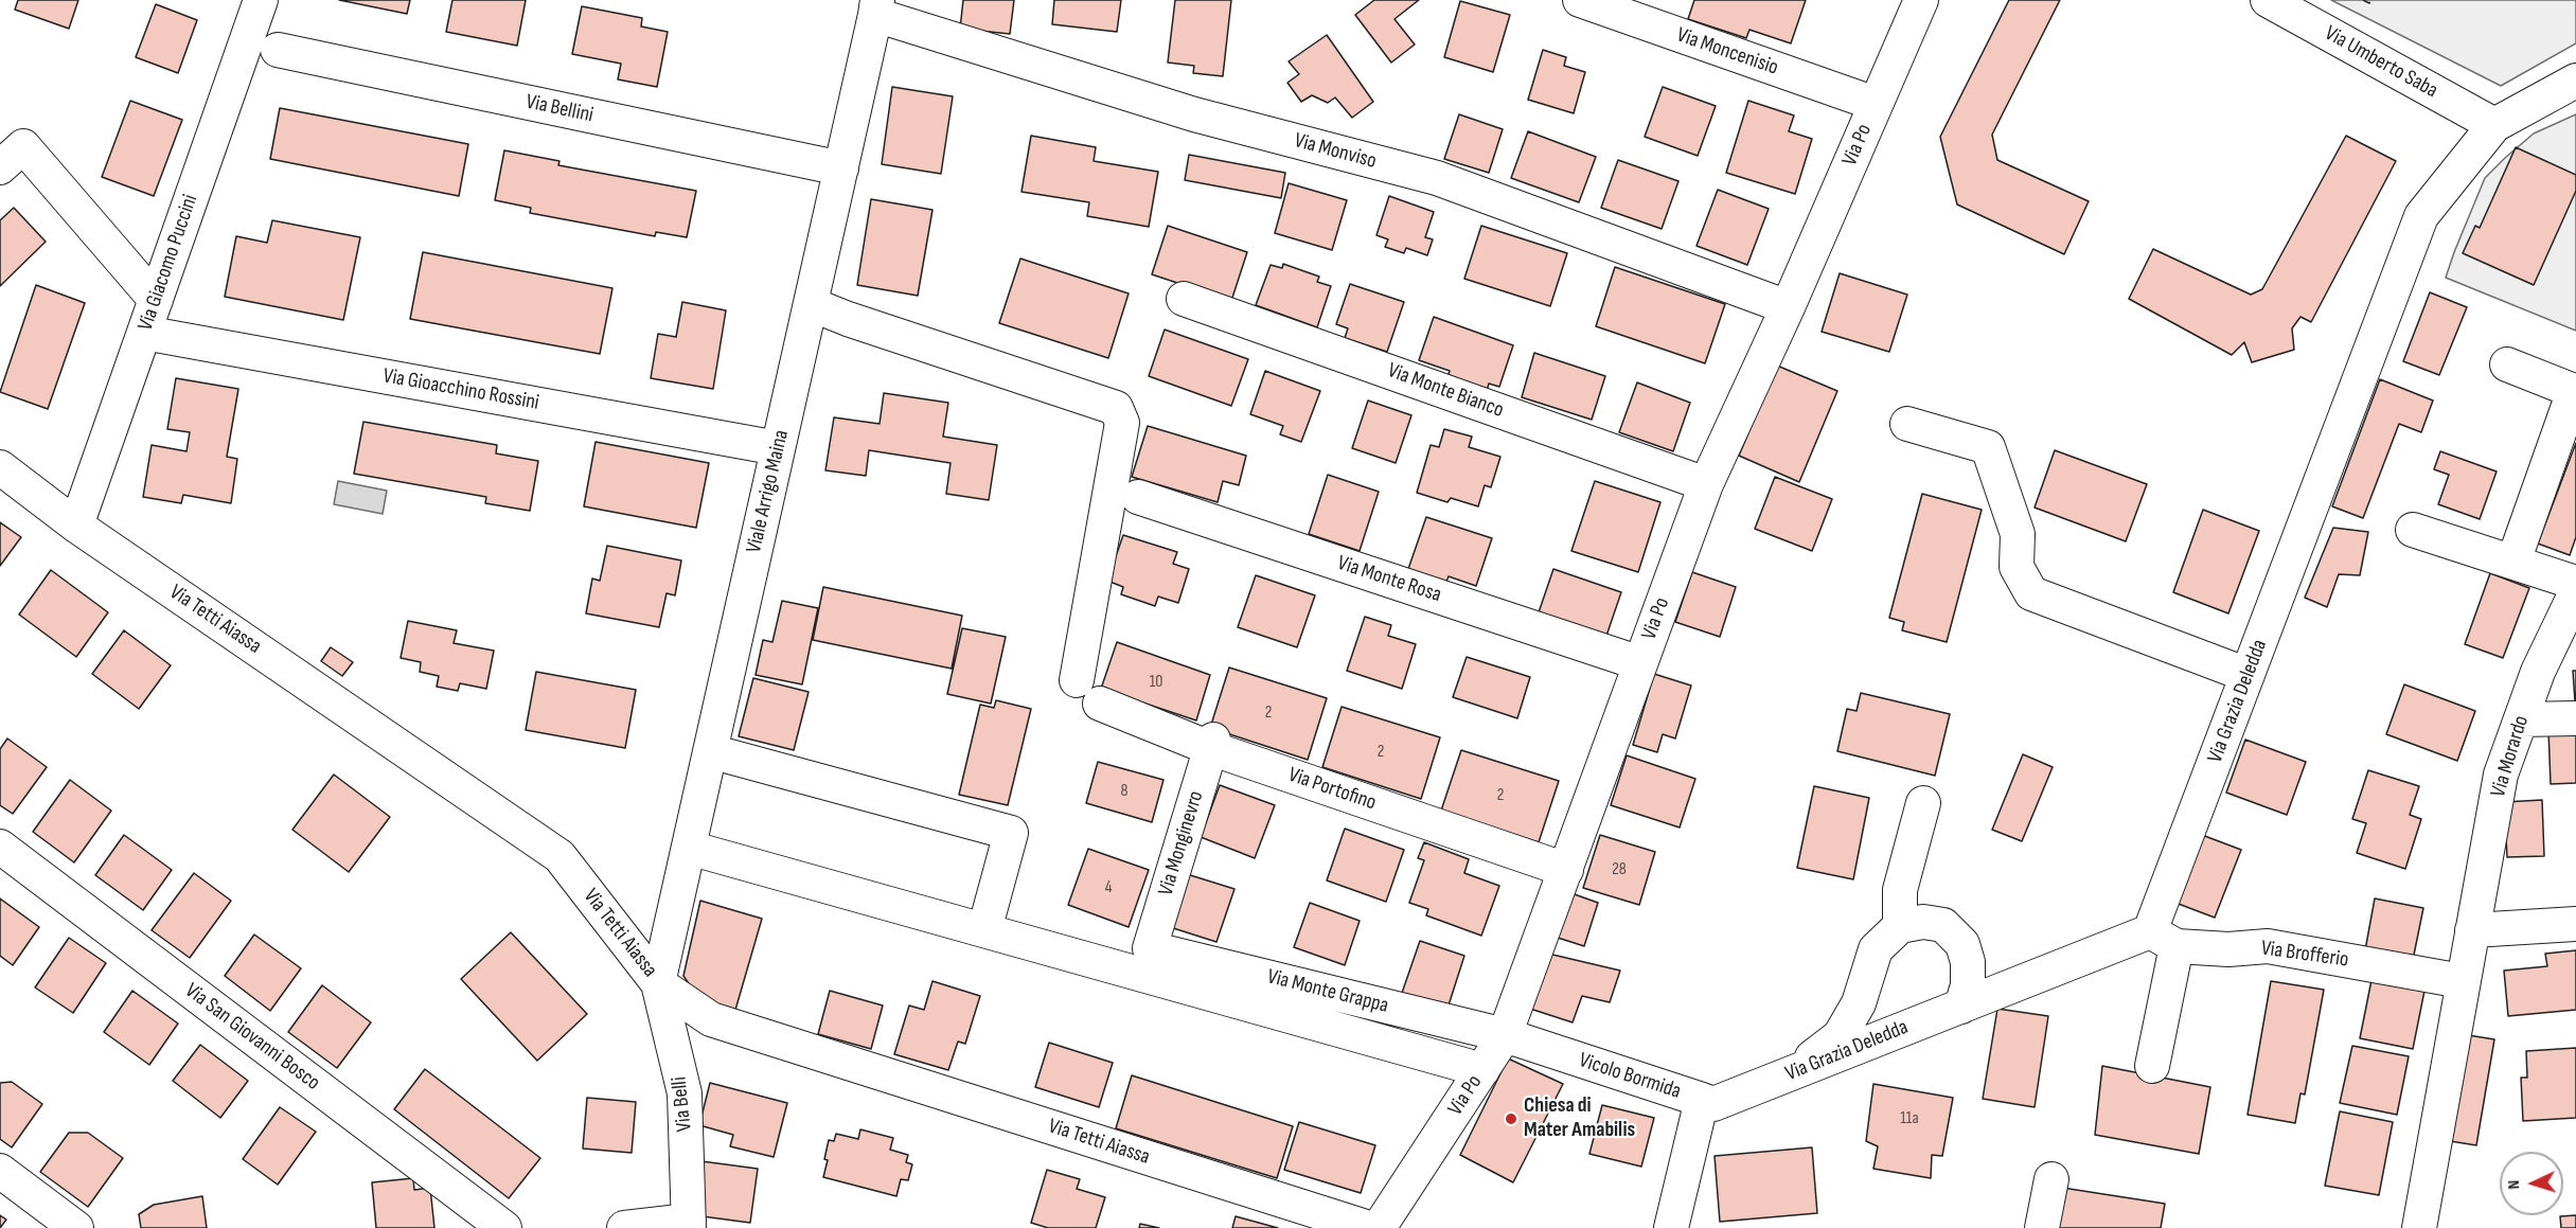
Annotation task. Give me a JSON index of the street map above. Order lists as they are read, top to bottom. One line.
{"streets":{"street":["Via Moncenisio","Via Umberto Saba","Via Bellini","Via Po","Via Monviso","Via Giacomo Puccini","Via Gioacchino Rossini","Via Monte Bianco","Viale Arrigo Maina","Via Monte Rosa","Via Tetti Aiassa","Via Grazia Deledda","Via Morardo","Via Portofino","Via Monginevro","Via Brofferio","Via Monte Grappa","Via San Giovanni Bosco","Vicolo Bormida","Via Belli"]},"crossings":[["Via Moncenisio","Via Po"],["Via Umberto Saba","Via Grazia Deledda"],["Via Bellini","Viale Arrigo Maina"],["Via Po","Via Monviso"],["Via Po","Via Monte Bianco"],["Via Po","Via Monte Rosa"],["Via Po","Via Portofino"],["Via Po","Via Monte Grappa"],["Via Po","Vicolo Bormida"],["Via Monviso","Viale Arrigo Maina"],["Via Giacomo Puccini","Via Gioacchino Rossini"],["Via Giacomo Puccini","Via Tetti Aiassa"],["Via Gioacchino Rossini","Viale Arrigo Maina"],["Viale Arrigo Maina","Via Tetti Aiassa"],["Viale Arrigo Maina","Via Belli"],["Via Tetti Aiassa","Via Belli"],["Via Grazia Deledda","Via Brofferio"],["Via Grazia Deledda","Vicolo Bormida"],["Via Morardo","Via Brofferio"],["Via Portofino","Via Monginevro"],["Via Monginevro","Via Monte Grappa"],["Via Monte Grappa","Vicolo Bormida"]],"places":["Chiesa di Mater Amabilis"],"house_numbers":["10","2","2","8","2","28","4","11a"],"north":"left"}
